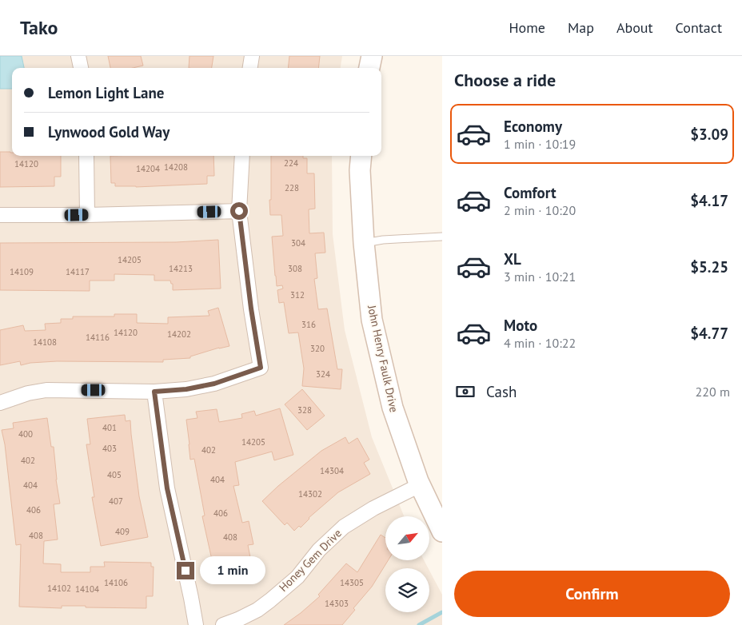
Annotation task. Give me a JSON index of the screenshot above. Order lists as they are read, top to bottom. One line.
{"streets":{"street":["John Henry Faulk Drive","Honey Gem Drive"]},"crossings":[["John Henry Faulk Drive","Honey Gem Drive"]],"house_numbers":["224","14120","14208","14204","228","304","14205","14213","308","14109","14117","312","316","14120","14202","14116","14108","320","324","328","401","400","14205","403","402","402","14304","405","404","404","14302","407","406","406","409","408","408","14106","14305","14102","14104","14303"],"north":"top right","page":{"header":"Tako","nav":["Home","Map","About","Contact"],"heading":"Choose a ride","banner":["Lemon Light Lane","Lynwood Gold Way"],"list":[{"name":"Economy","note":"1 min · 10:19","value":"$3.09"},{"name":"Comfort","note":"2 min · 10:20","value":"$4.17"},{"name":"XL","note":"3 min · 10:21","value":"$5.25"},{"name":"Moto","note":"4 min · 10:22","value":"$4.77"}],"pay":["Cash","220 m"],"bubble":"1 min","buttons":"Confirm"}}
